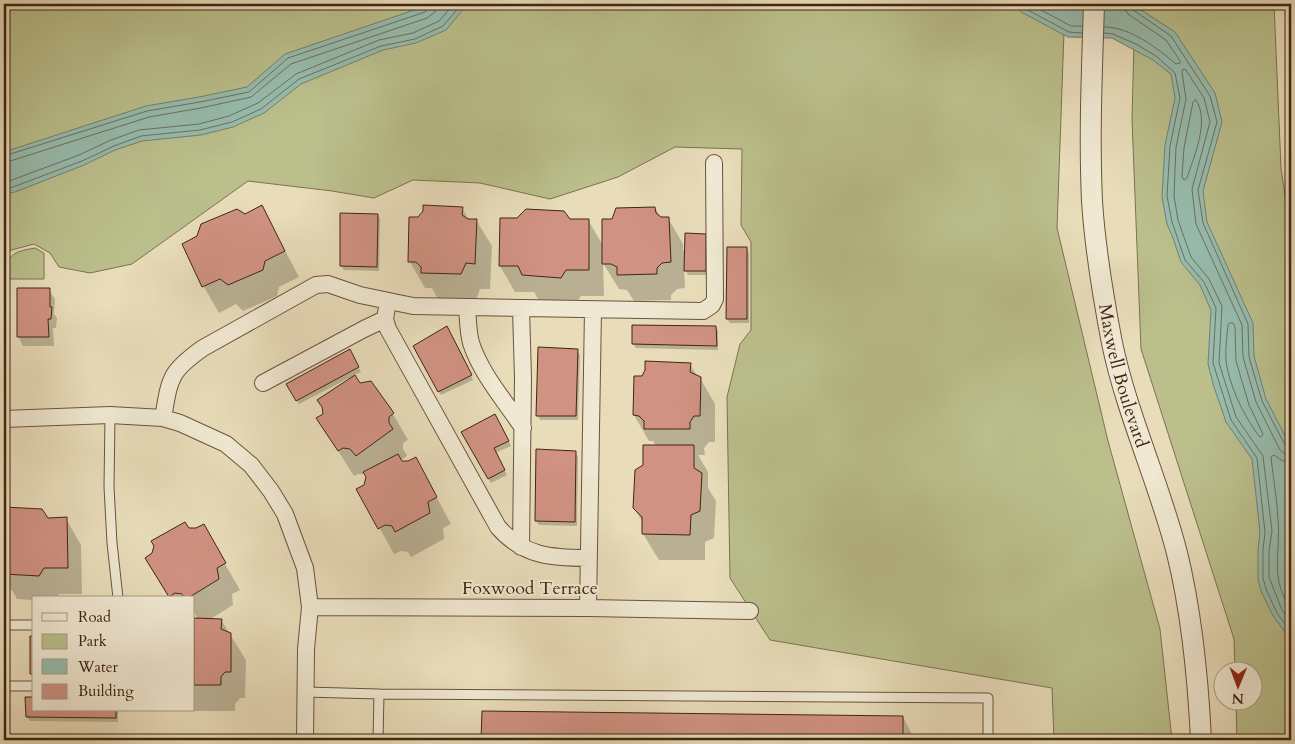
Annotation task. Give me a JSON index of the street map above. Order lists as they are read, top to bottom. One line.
{"streets":{"street":["Maxwell Boulevard","Foxwood Terrace"]},"legend":["Road","Park","Water","Building"],"north":"bottom"}
